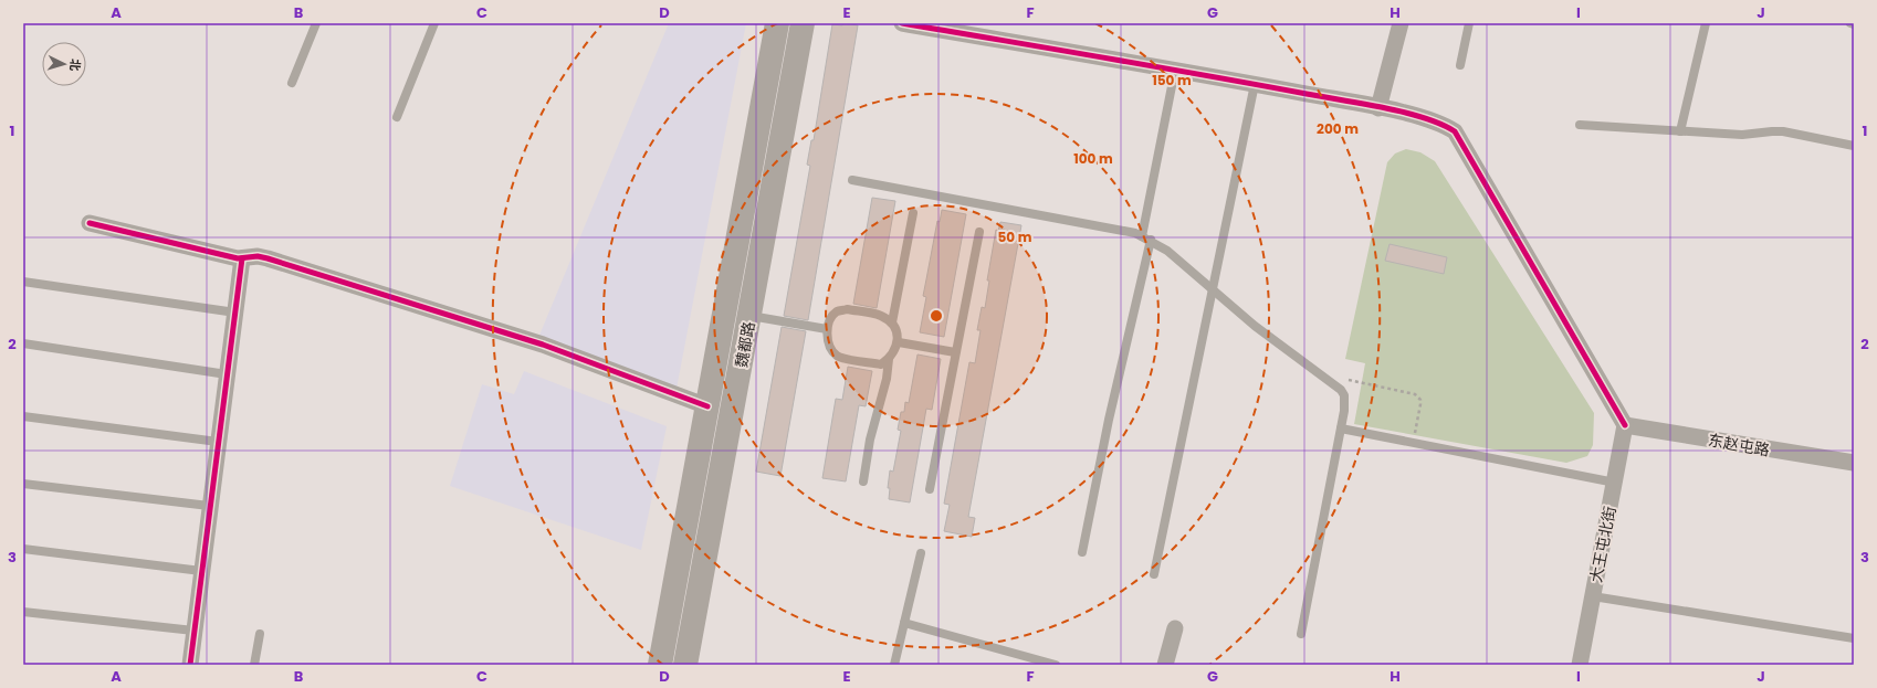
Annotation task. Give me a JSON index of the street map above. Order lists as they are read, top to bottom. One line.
{"streets":{"main road":["魏都路"],"street":["东赵屯路","大王屯北街"]},"crossings":[["东赵屯路","大王屯北街"]],"north":"right","grid":{"columns":["A","B","C","D","E","F","G","H","I","J"],"rows":["1","2","3"]},"rings":["150 m","200 m","100 m","50 m"]}
